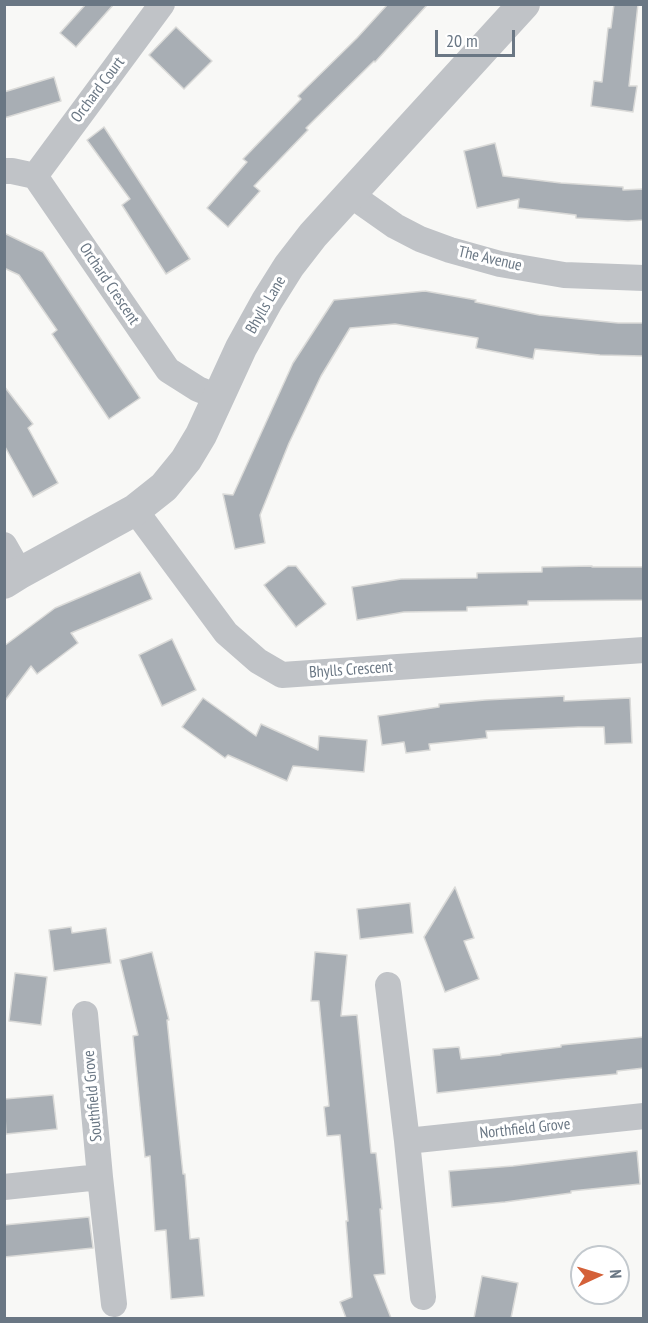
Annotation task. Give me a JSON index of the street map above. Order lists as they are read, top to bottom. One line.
{"streets":{"street":["Orchard Court","The Avenue","Orchard Crescent","Bhylls Lane","Bhylls Crescent","Southfield Grove","Northfield Grove"]},"crossings":[["Orchard Court","Orchard Crescent"],["The Avenue","Bhylls Lane"],["Orchard Crescent","Bhylls Lane"],["Bhylls Lane","Bhylls Crescent"]],"scale_bar":"20 m","north":"right"}
